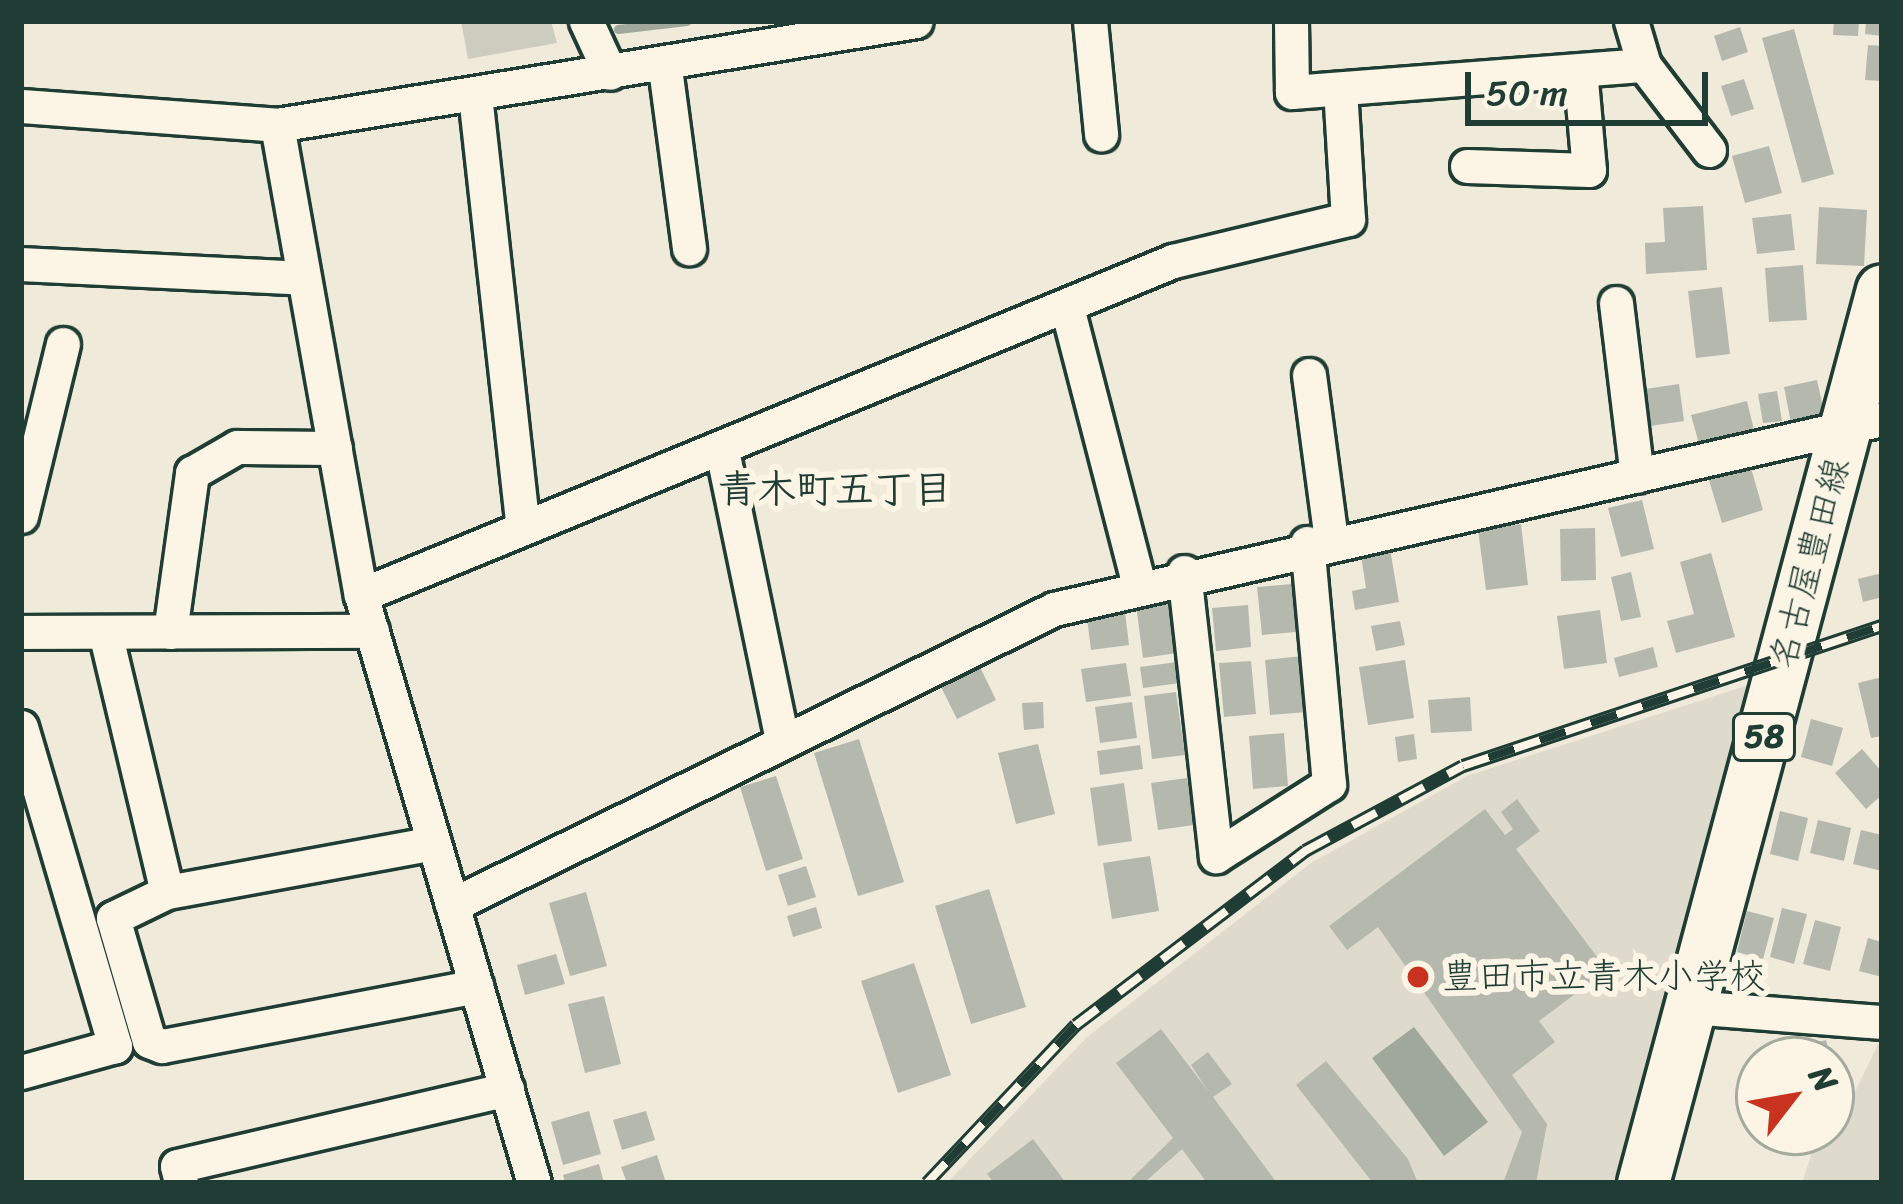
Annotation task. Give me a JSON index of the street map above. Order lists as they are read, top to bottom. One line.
{"streets":{"main road":["名古屋豊田線","58"]},"districts":["青木町五丁目"],"places":["豊田市立青木小学校"],"scale_bar":"50 m","north":"top right"}
